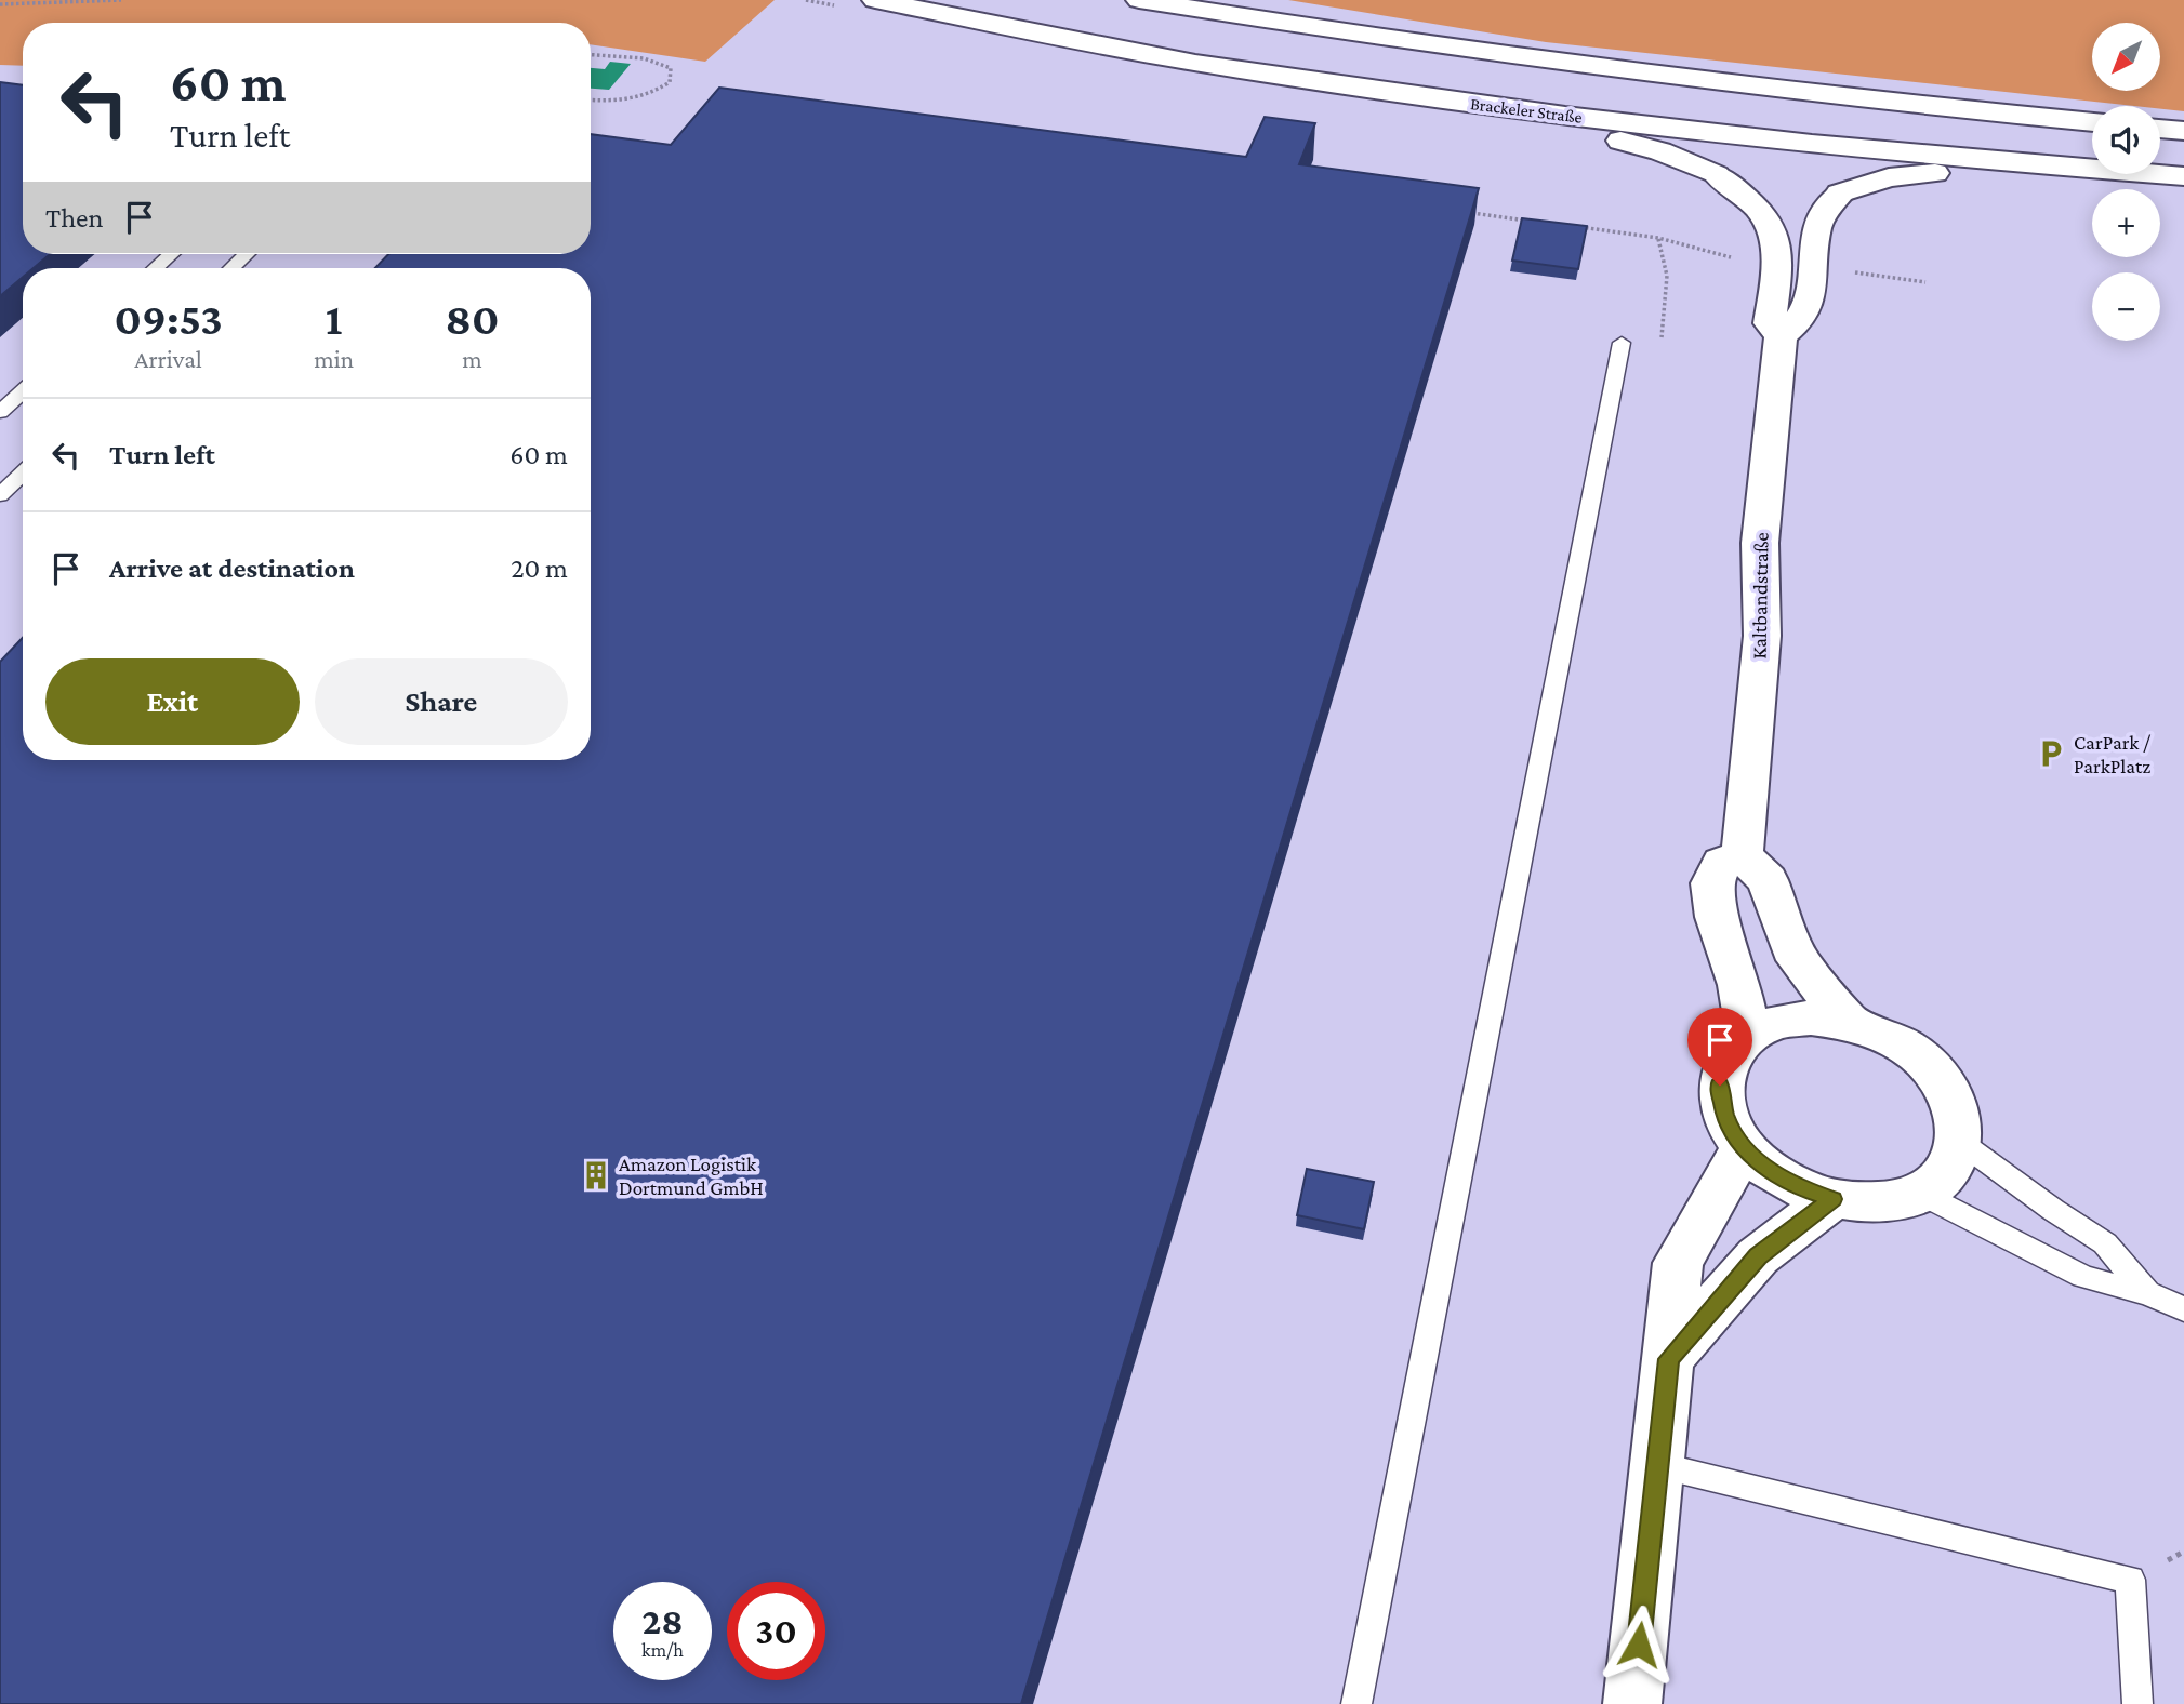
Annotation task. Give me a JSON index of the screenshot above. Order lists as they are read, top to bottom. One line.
{"streets":{"main road":["Brackeler Straße","Kaltbandstraße"]},"places":{"parking":["CarPark / ParkPlatz"],"building":["Amazon Logistik Dortmund GmbH"]},"north":"bottom left","page":{"map_buttons":["+","−"],"turn":["60 m","Turn left"],"then":"Then","eta":["09:53","Arrival","1","min","80","m"],"list":[{"name":"Turn left","value":"60 m"},{"name":"Arrive at destination","value":"20 m"}],"buttons":["Exit","Share"],"speed":"28 km/h","limit":"30"}}
